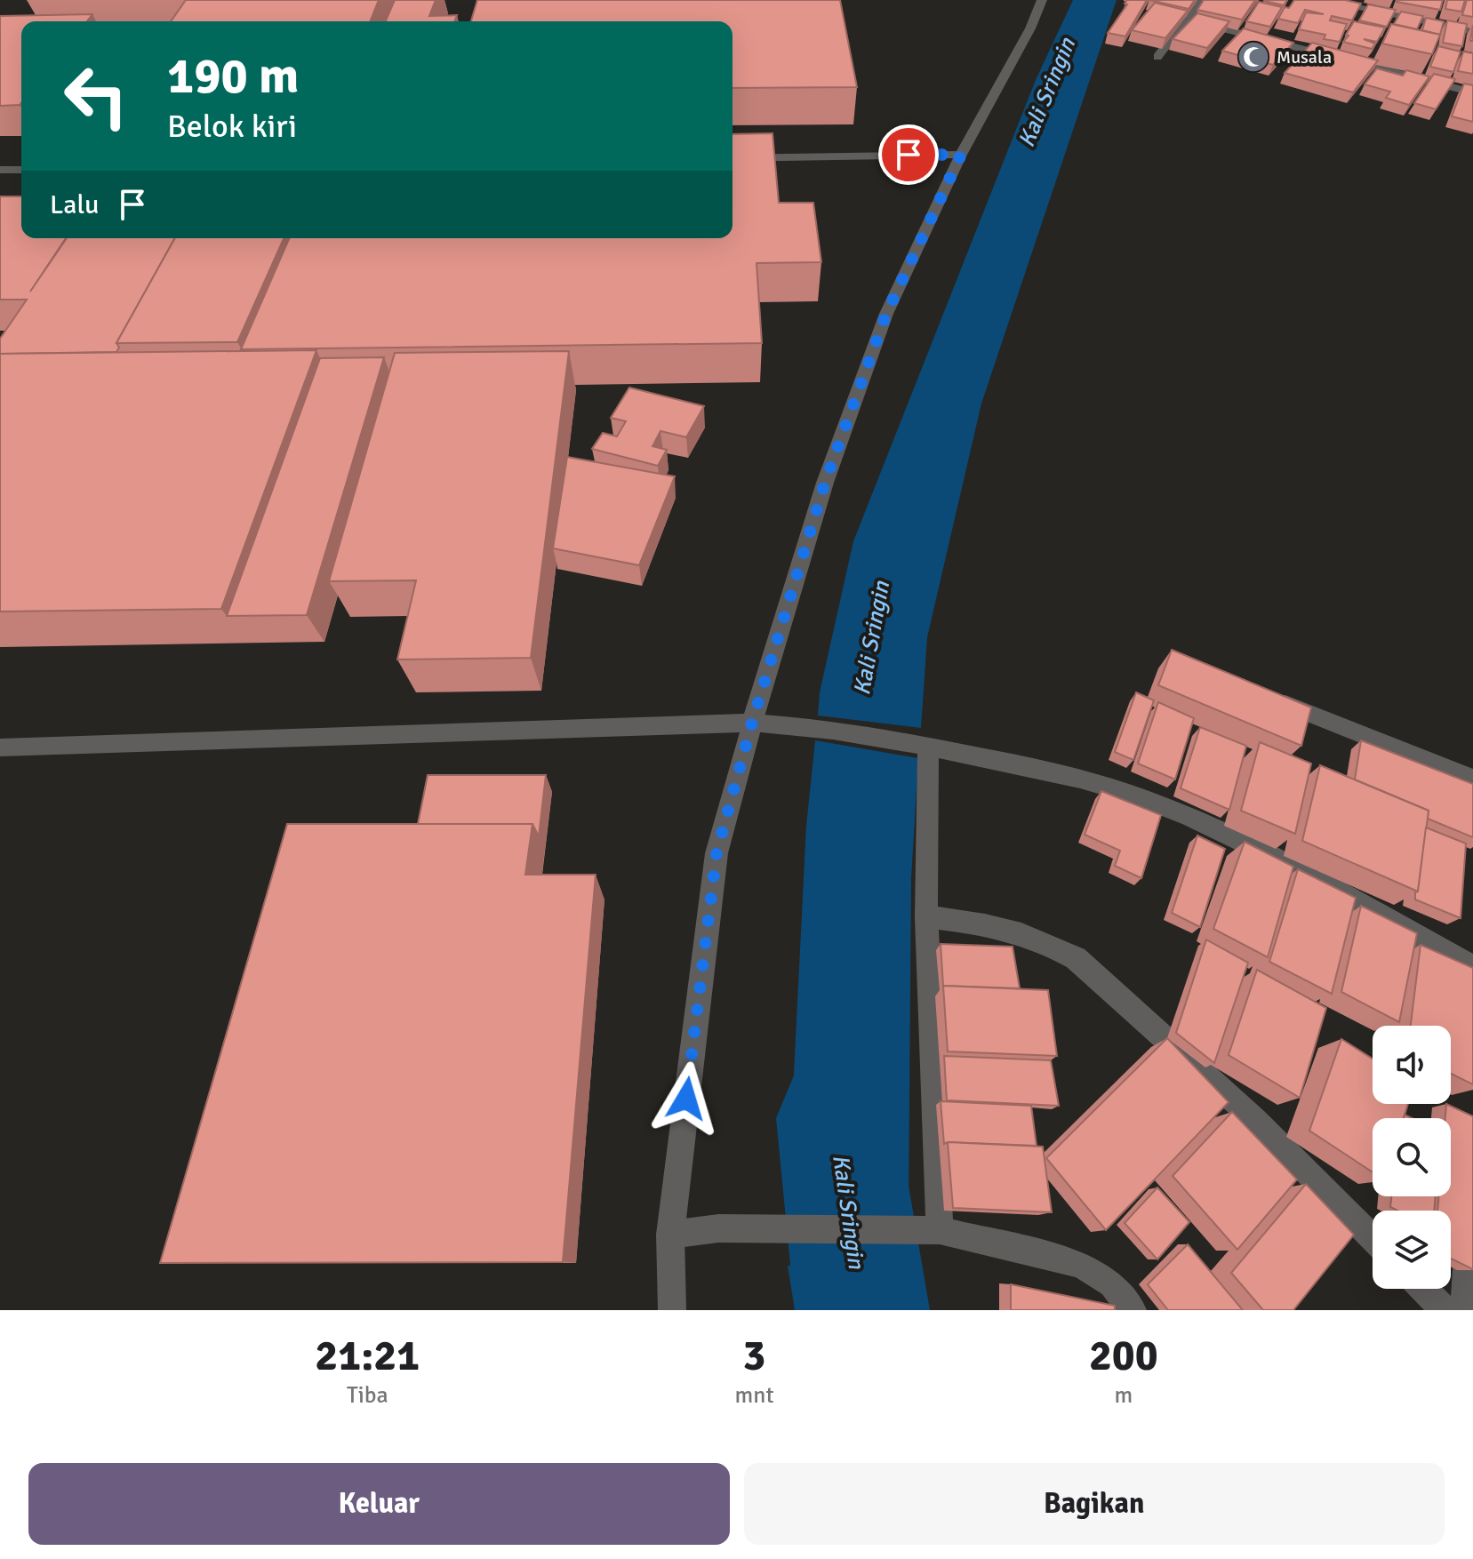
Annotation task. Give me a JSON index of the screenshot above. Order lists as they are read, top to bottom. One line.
{"water":["Kali Sringin"],"places":{"mosque":["Musala"]},"page":{"turn":["190 m","Belok kiri"],"then":"Lalu","eta":["21:21","Tiba","3","mnt","200","m"],"buttons":["Keluar","Bagikan"]}}
